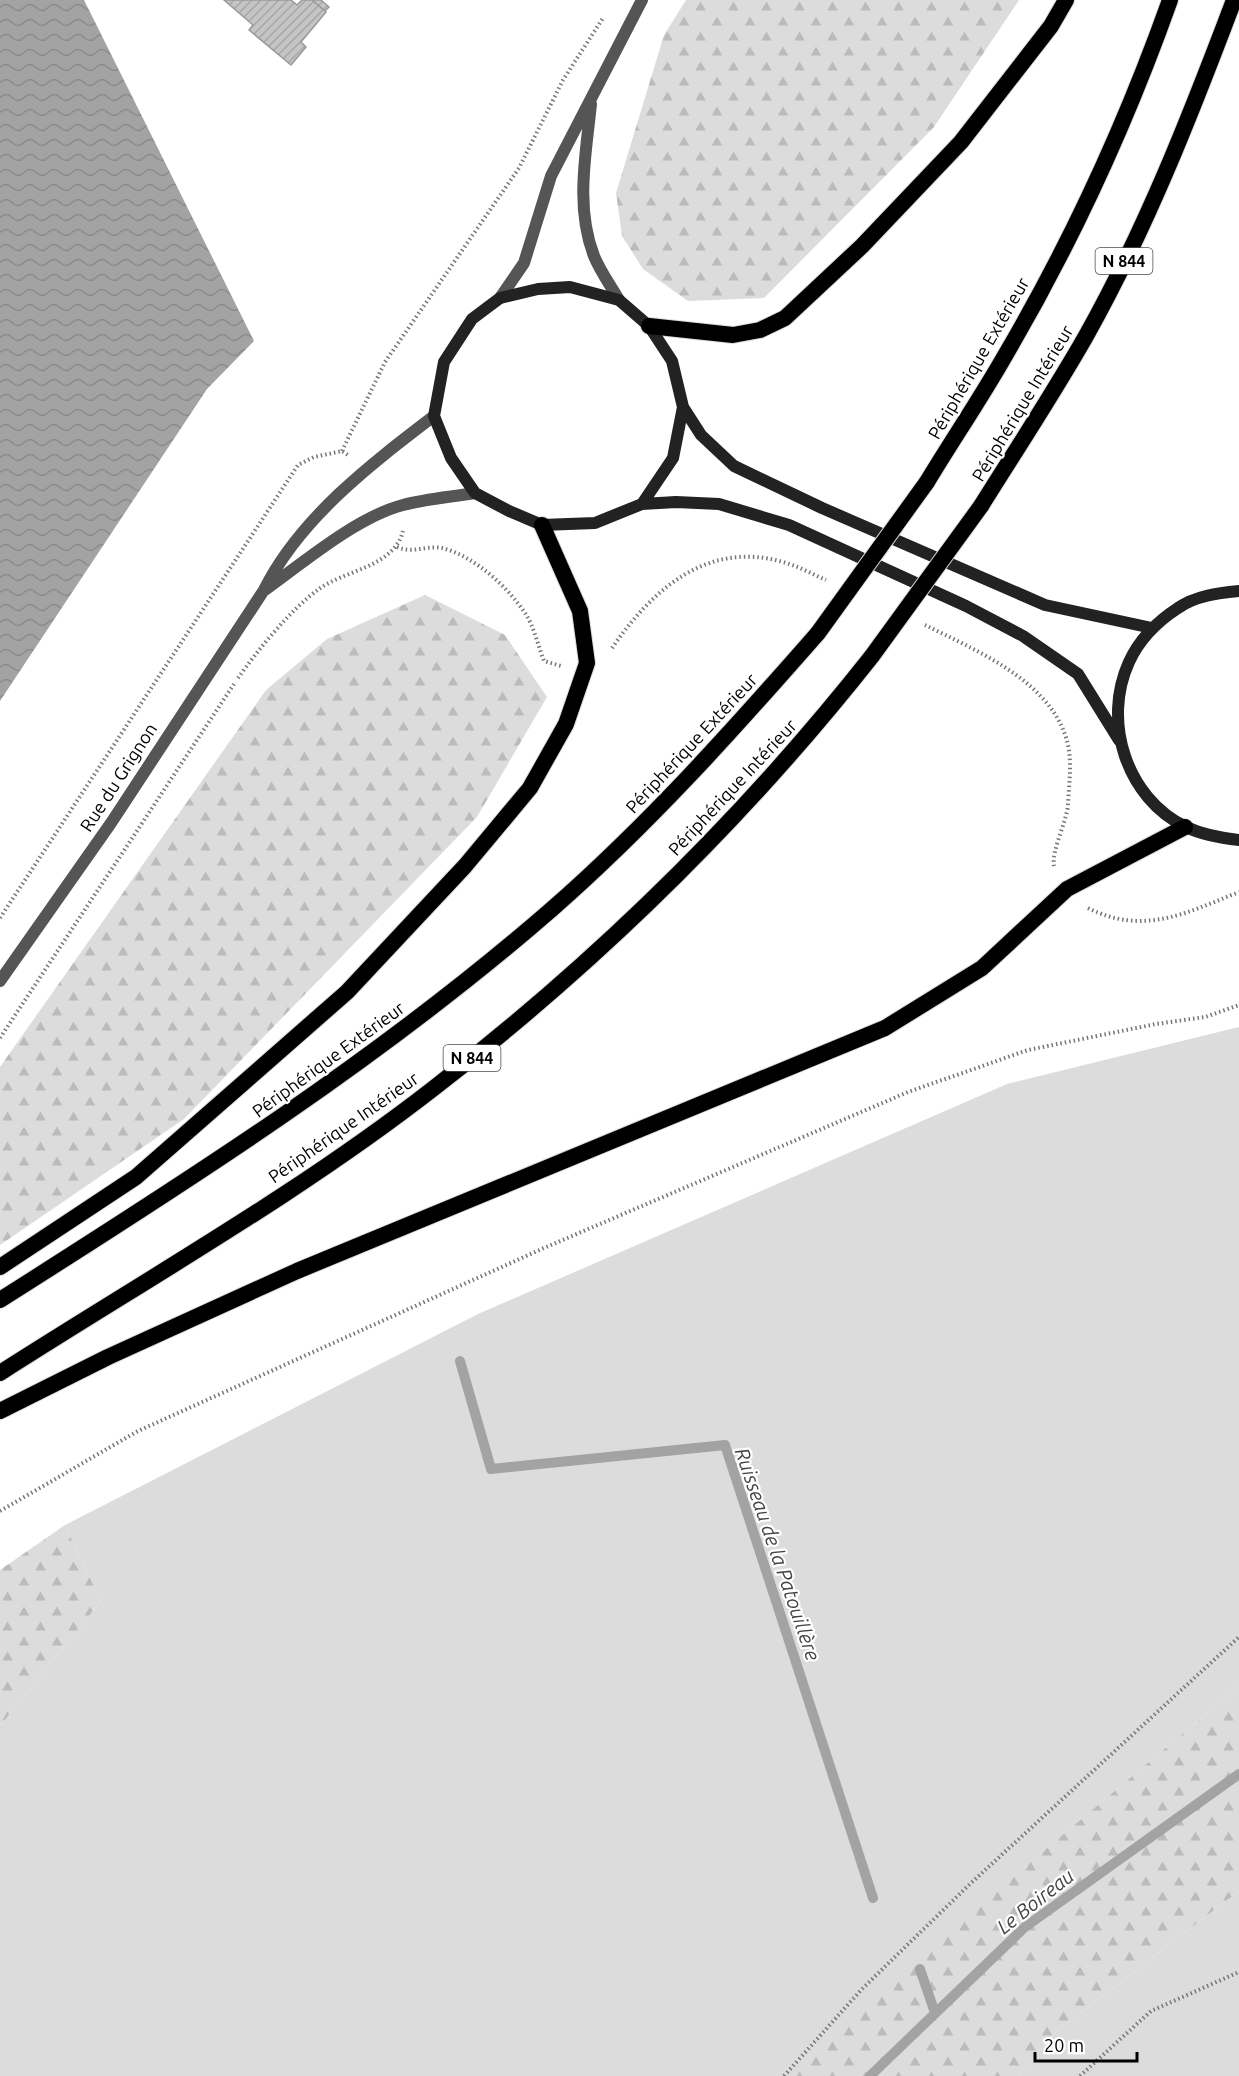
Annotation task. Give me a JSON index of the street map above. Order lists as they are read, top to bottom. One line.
{"streets":{"highway":["N 844","Périphérique Extérieur","Périphérique Intérieur"],"street":["Rue du Grignon"]},"water":["Ruisseau de la Patouillère","Le Boireau"],"scale_bar":"20 m"}
